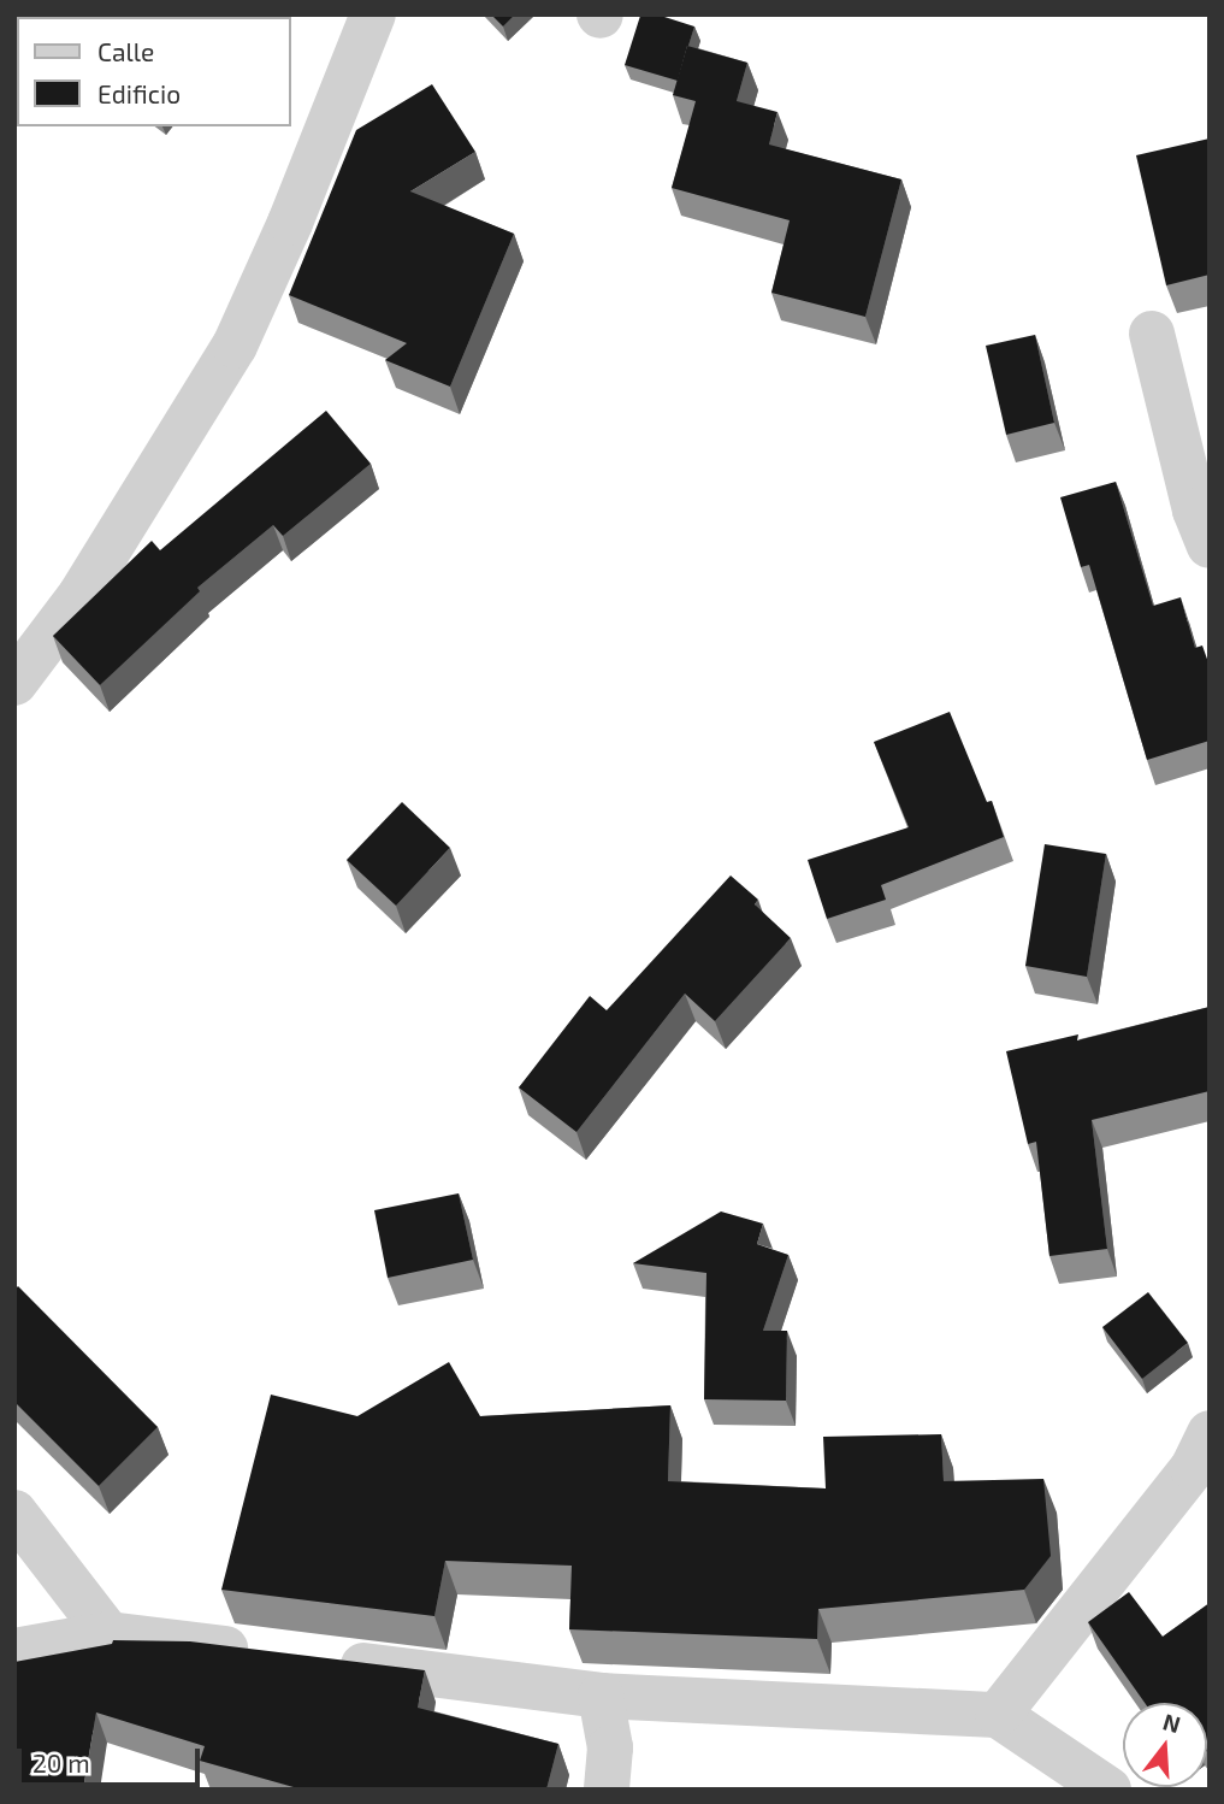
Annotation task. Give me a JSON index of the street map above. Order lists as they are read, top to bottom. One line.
{"legend":["Calle","Edificio"],"scale_bar":"20 m","north":"top"}
